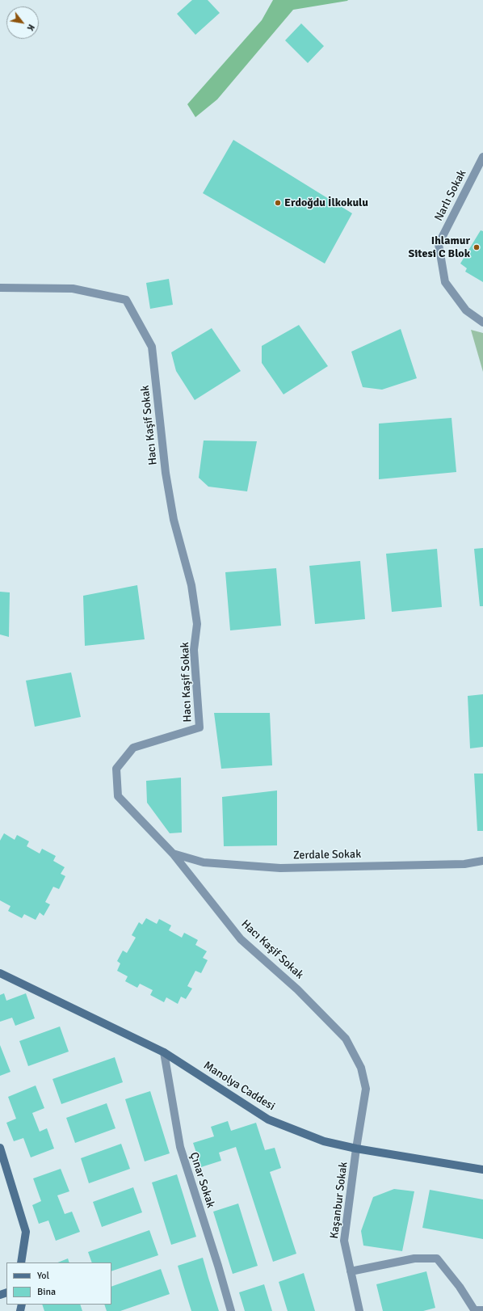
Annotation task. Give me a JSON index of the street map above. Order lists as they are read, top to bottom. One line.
{"streets":{"street":["Narlı Sokak","Hacı Kaşif Sokak","Zerdale Sokak","Manolya Caddesi","Çınar Sokak","Kaşanbur Sokak"]},"crossings":[["Hacı Kaşif Sokak","Zerdale Sokak"],["Hacı Kaşif Sokak","Manolya Caddesi"],["Hacı Kaşif Sokak","Kaşanbur Sokak"],["Manolya Caddesi","Çınar Sokak"],["Manolya Caddesi","Kaşanbur Sokak"]],"places":["Erdoğdu İlkokulu","Ihlamur Sitesi C Blok"],"legend":["Yol","Bina"],"north":"bottom right"}
